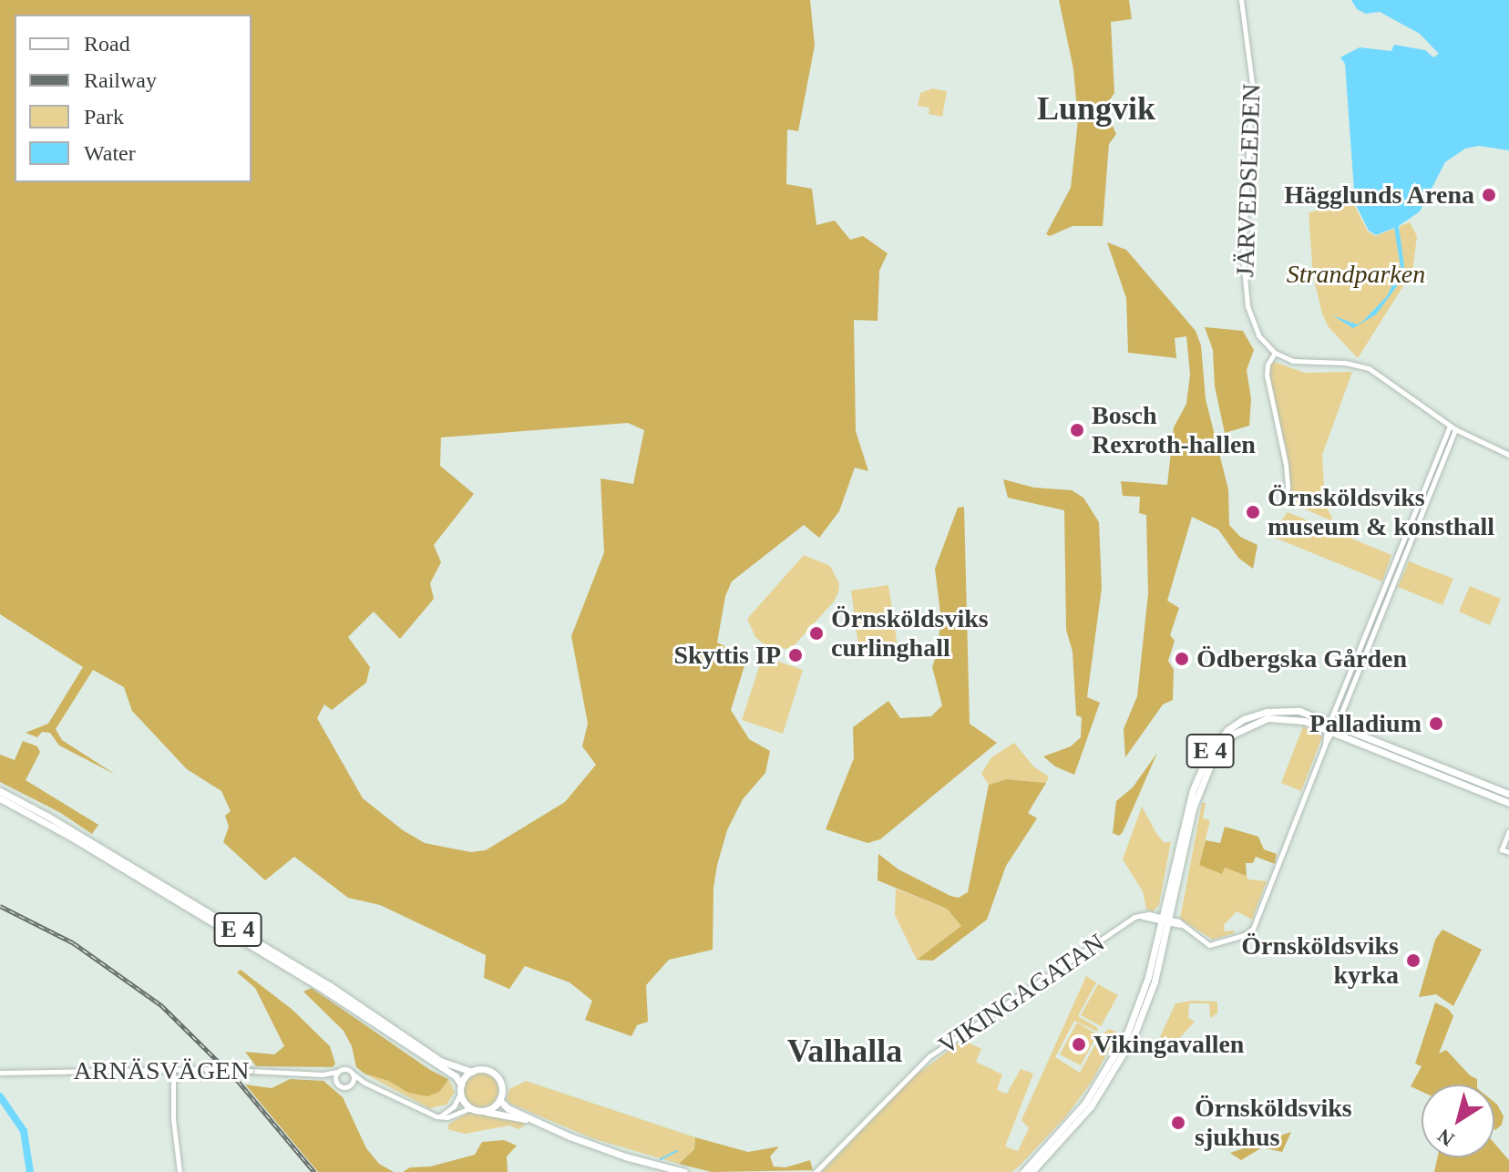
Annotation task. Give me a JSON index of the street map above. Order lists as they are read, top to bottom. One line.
{"streets":{"highway":["E 4"],"street":["JÄRVEDSLEDEN","VIKINGAGATAN","ARNÄSVÄGEN"]},"crossings":[["E 4","VIKINGAGATAN"]],"districts":["Lungvik","Valhalla"],"parks":["Strandparken"],"places":["Hägglunds Arena","Bosch Rexroth-hallen","Örnsköldsviks museum & konsthall","Örnsköldsviks curlinghall","Skyttis IP","Ödbergska Gården","Palladium","Örnsköldsviks kyrka","Vikingavallen","Örnsköldsviks sjukhus"],"legend":["Road","Railway","Park","Water"],"north":"bottom left"}
